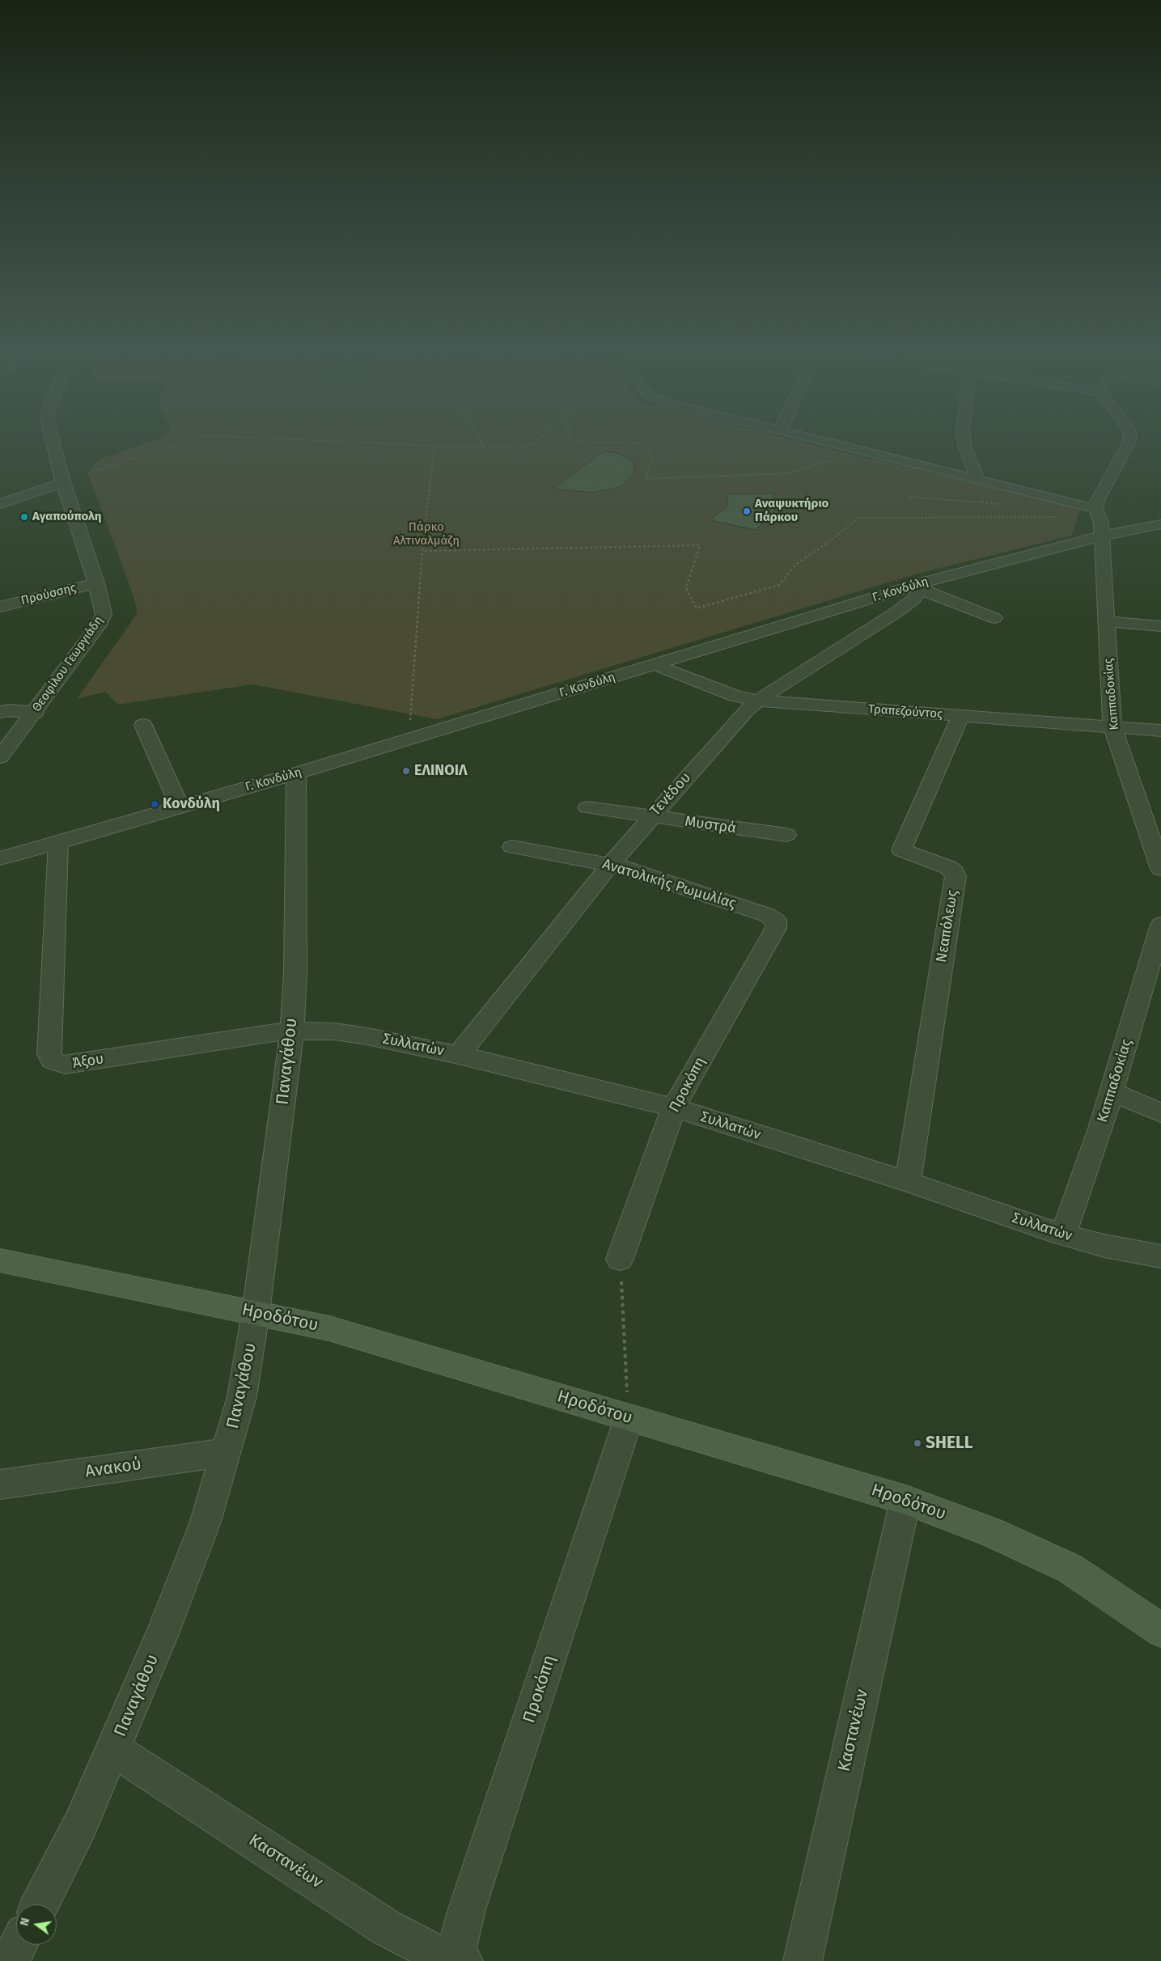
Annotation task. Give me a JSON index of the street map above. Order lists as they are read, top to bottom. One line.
{"streets":{"main road":["Ηροδότου"],"street":["Γ. Κονδύλη","Προύσσης","Θεοφίλου Γεωργιάδη","Καππαδοκίας","Τραπεζούντος","Τενέδου","Μυστρά","Ανατολικής Ρωμυλίας","Νεαπόλεως","Συλλατών","Άξου","Παναγάθου","Προκόπη","Ανακού","Καστανέων"]},"crossings":[["Γ. Κονδύλη","Καππαδοκίας"],["Γ. Κονδύλη","Τραπεζούντος"],["Γ. Κονδύλη","Τενέδου"],["Γ. Κονδύλη","Άξου"],["Γ. Κονδύλη","Παναγάθου"],["Προύσσης","Θεοφίλου Γεωργιάδη"],["Καππαδοκίας","Τραπεζούντος"],["Καππαδοκίας","Συλλατών"],["Τραπεζούντος","Τενέδου"],["Τραπεζούντος","Νεαπόλεως"],["Τενέδου","Μυστρά"],["Τενέδου","Ανατολικής Ρωμυλίας"],["Τενέδου","Συλλατών"],["Ανατολικής Ρωμυλίας","Προκόπη"],["Νεαπόλεως","Συλλατών"],["Συλλατών","Άξου"],["Συλλατών","Παναγάθου"],["Συλλατών","Προκόπη"],["Άξου","Παναγάθου"],["Παναγάθου","Ηροδότου"],["Παναγάθου","Ανακού"],["Παναγάθου","Καστανέων"],["Προκόπη","Ηροδότου"],["Προκόπη","Καστανέων"],["Ηροδότου","Καστανέων"]],"parks":["Πάρκο Αλτιναλμάζη"],"places":["Αναψυκτήριο Πάρκου","Αγαπούπολη","ΕΛΙΝΟΙΛ","Κονδύλη","SHELL"],"north":"left"}
